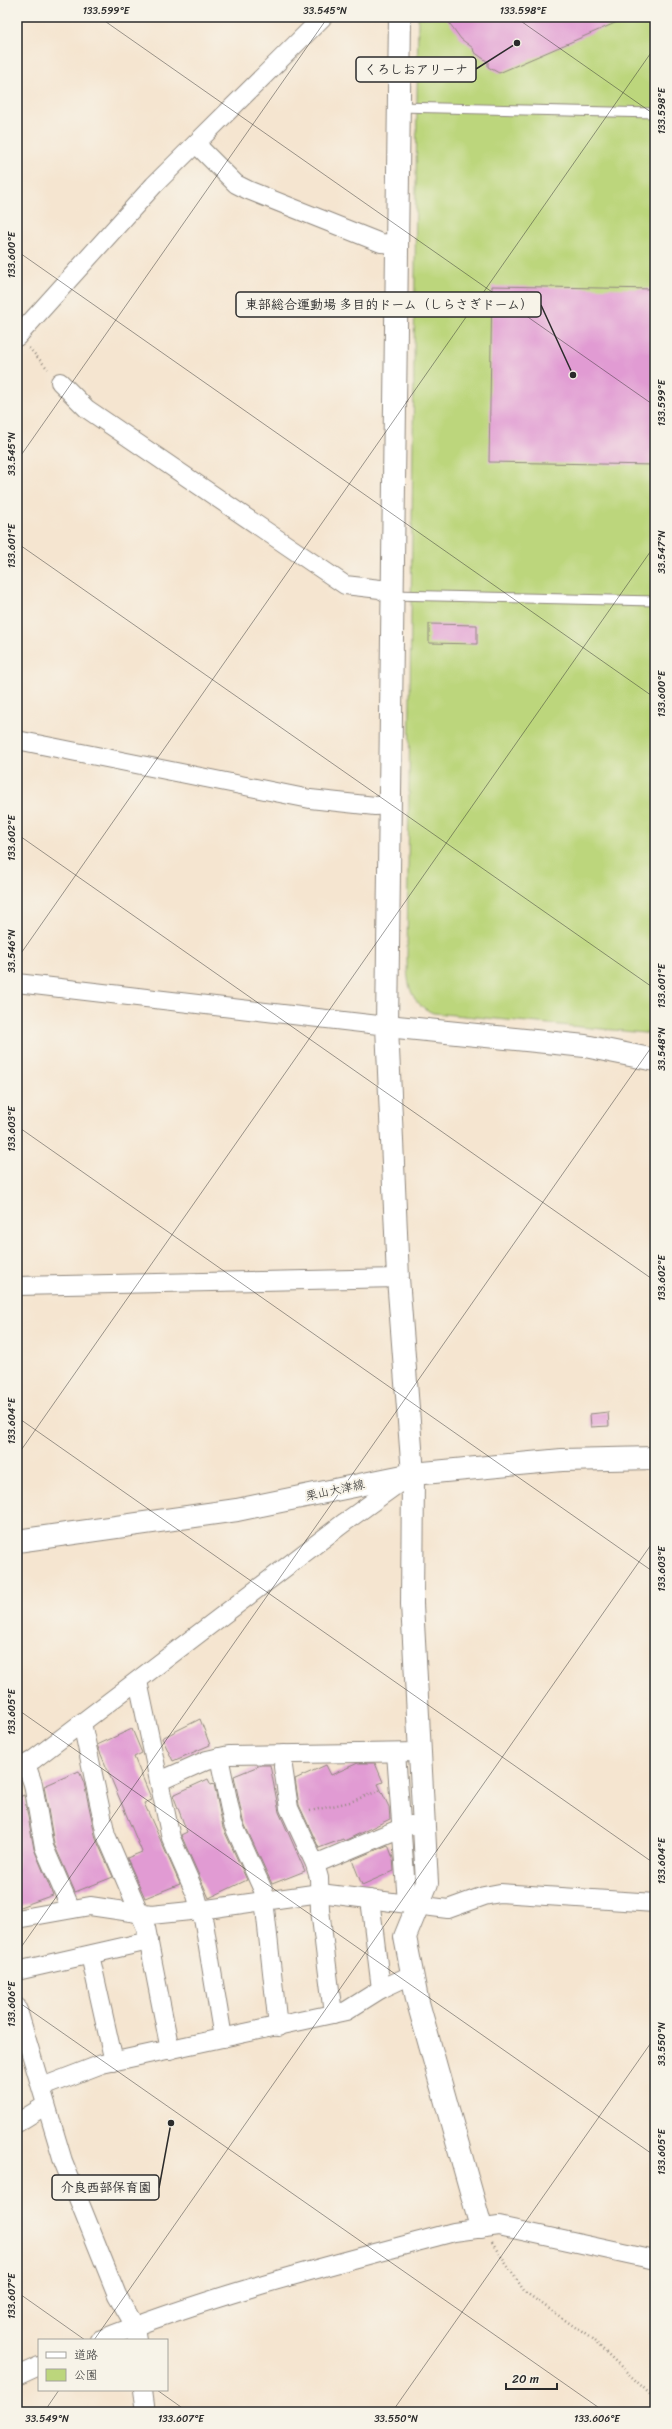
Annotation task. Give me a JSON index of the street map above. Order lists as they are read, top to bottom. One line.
{"streets":{"street":["栗山大津線"]},"places":["くろしおアリーナ","東部総合運動場 多目的ドーム（しらさぎドーム）","介良西部保育園"],"legend":["道路","公園"],"scale_bar":"20 m","coordinates":["133.599°E","33.545°N","133.598°E","133.600°E","133.601°E","33.547°N","133.602°E","33.546°N","33.548°N","133.603°E","133.604°E","133.605°E","133.606°E","33.550°N","133.607°E","33.549°N"]}
